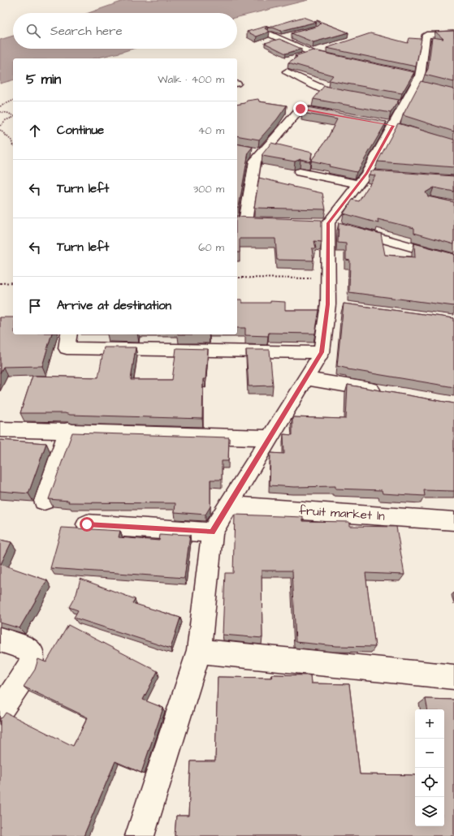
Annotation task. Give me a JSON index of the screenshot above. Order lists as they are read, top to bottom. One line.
{"streets":{"street":["fruit market ln"]},"page":{"search":"Search here","heading":["5 min","Walk · 400 m"],"list":[["Continue","40 m"],["Turn left","300 m"],["Turn left","60 m"],"Arrive at destination"],"map_buttons":["+","−"]}}
